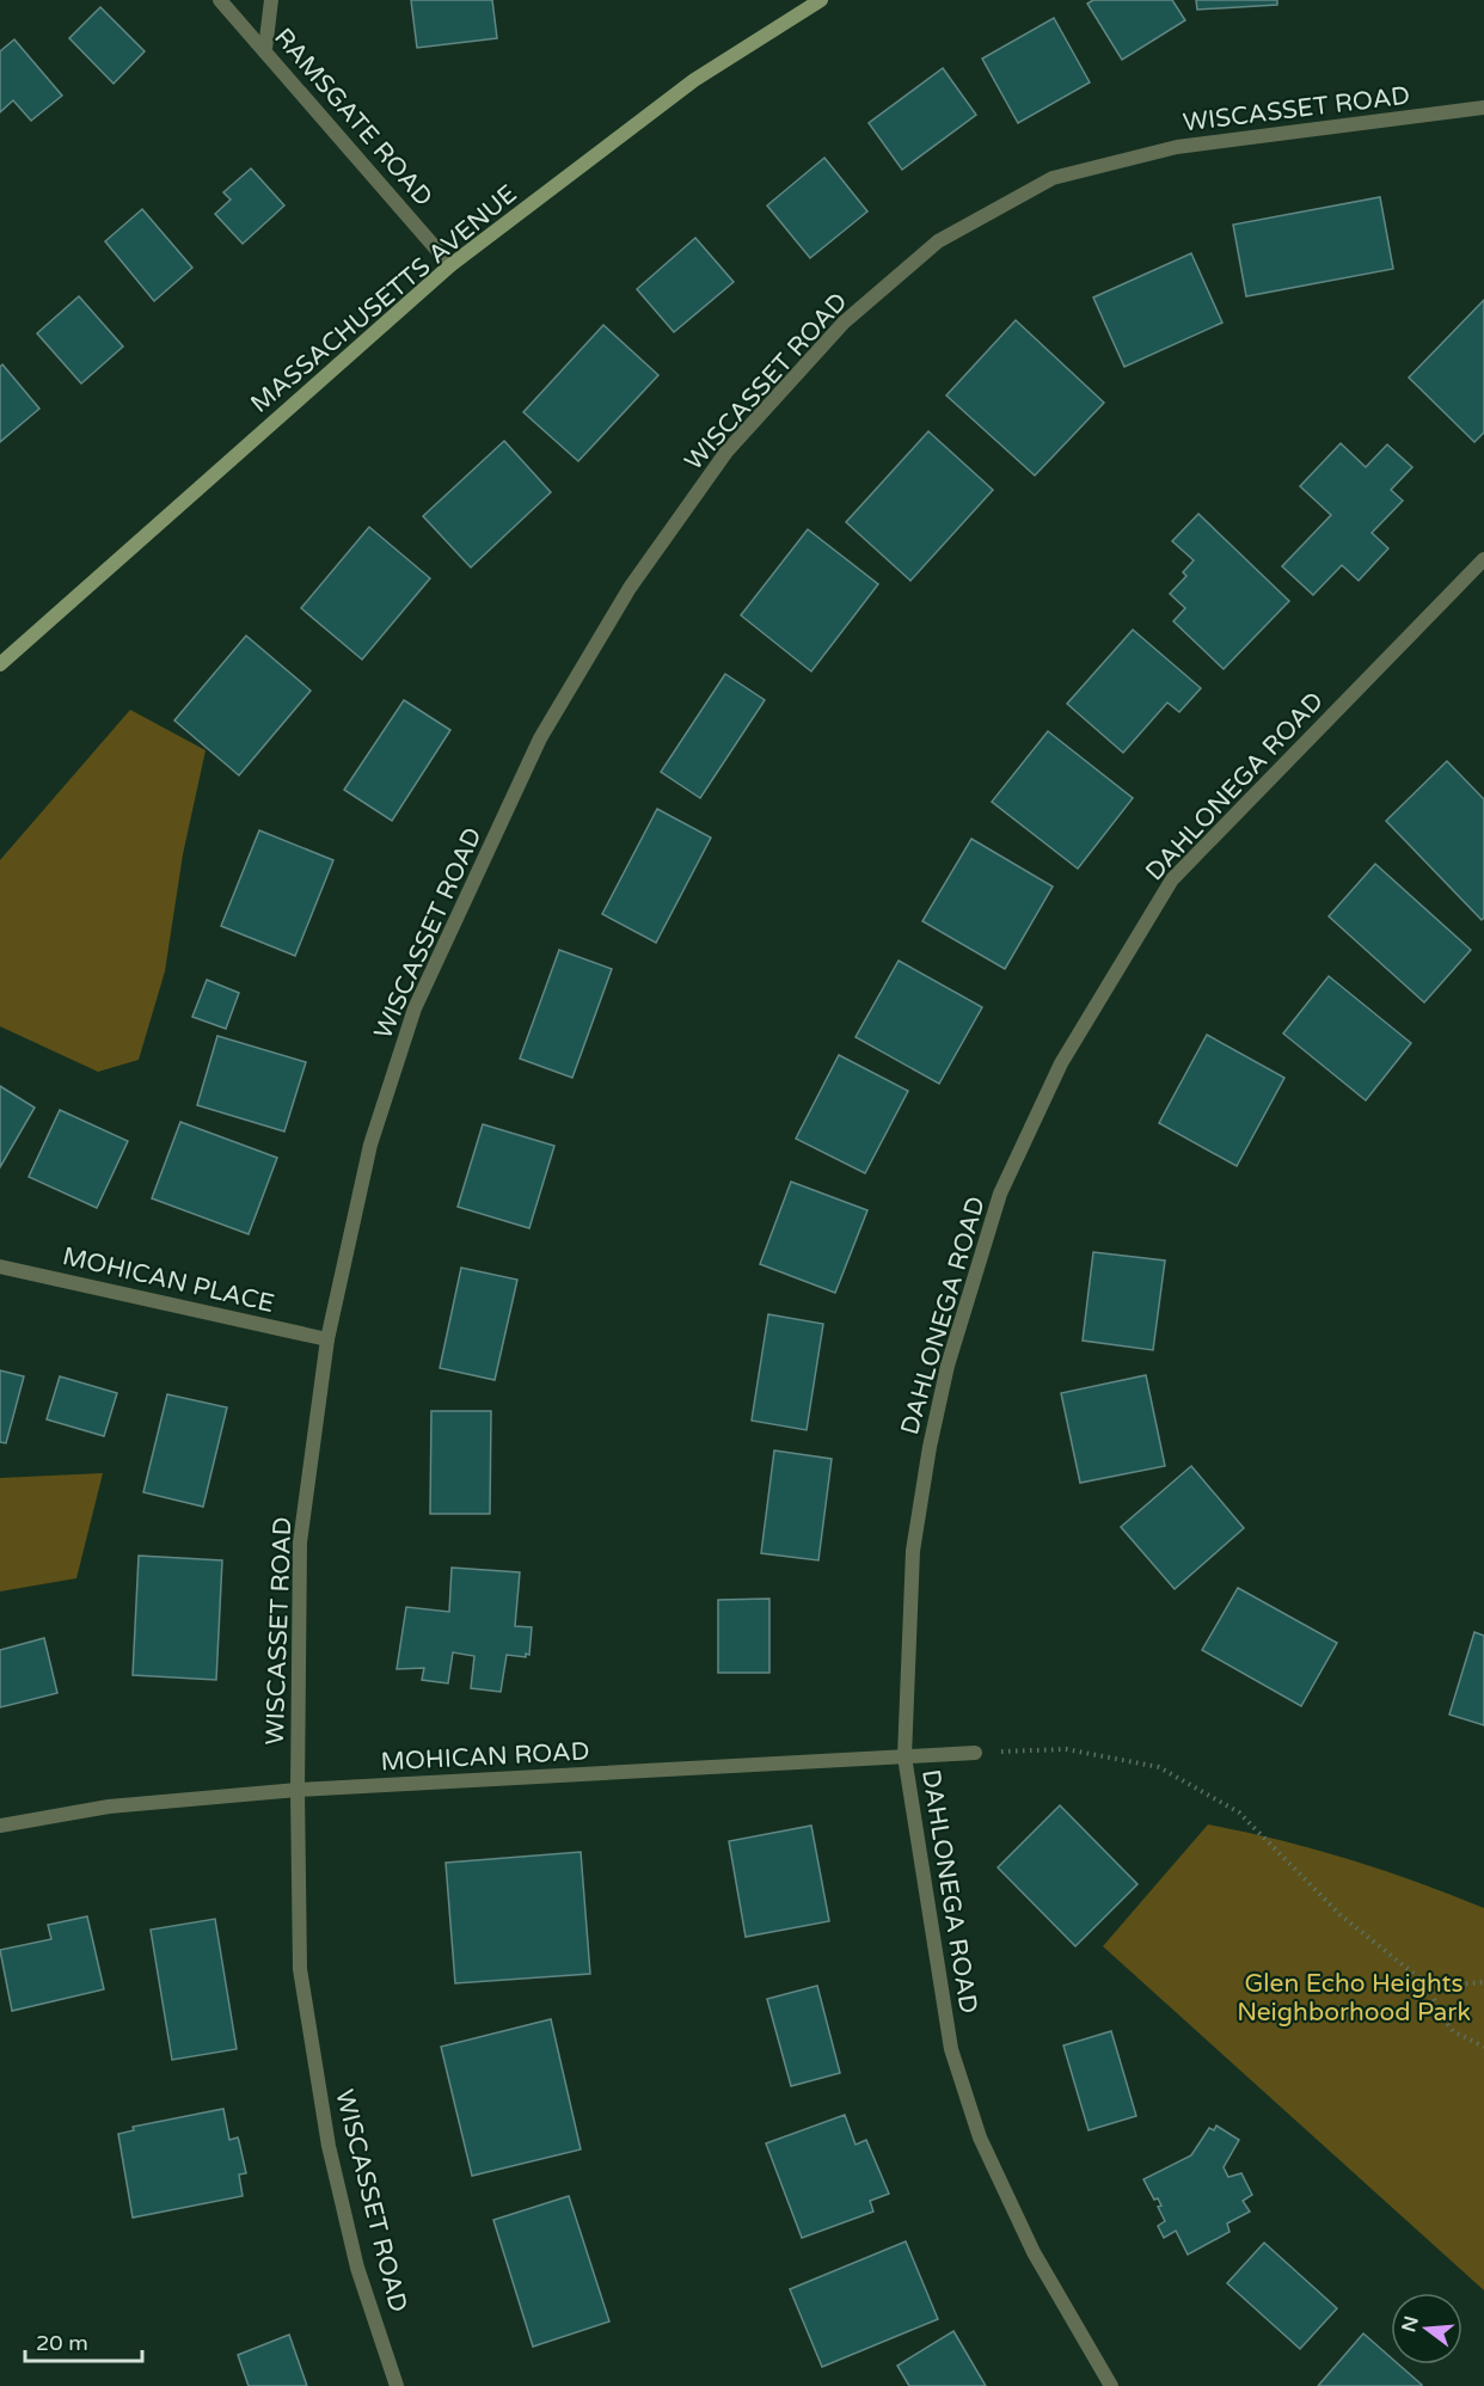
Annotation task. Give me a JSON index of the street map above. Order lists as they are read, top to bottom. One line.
{"streets":{"main road":["MASSACHUSETTS AVENUE"],"street":["WISCASSET ROAD","RAMSGATE ROAD","DAHLONEGA ROAD","MOHICAN PLACE","MOHICAN ROAD"]},"crossings":[["WISCASSET ROAD","MOHICAN PLACE"],["WISCASSET ROAD","MOHICAN ROAD"],["RAMSGATE ROAD","MASSACHUSETTS AVENUE"],["DAHLONEGA ROAD","MOHICAN ROAD"]],"parks":["Glen Echo Heights Neighborhood Park"],"scale_bar":"20 m","north":"left"}
